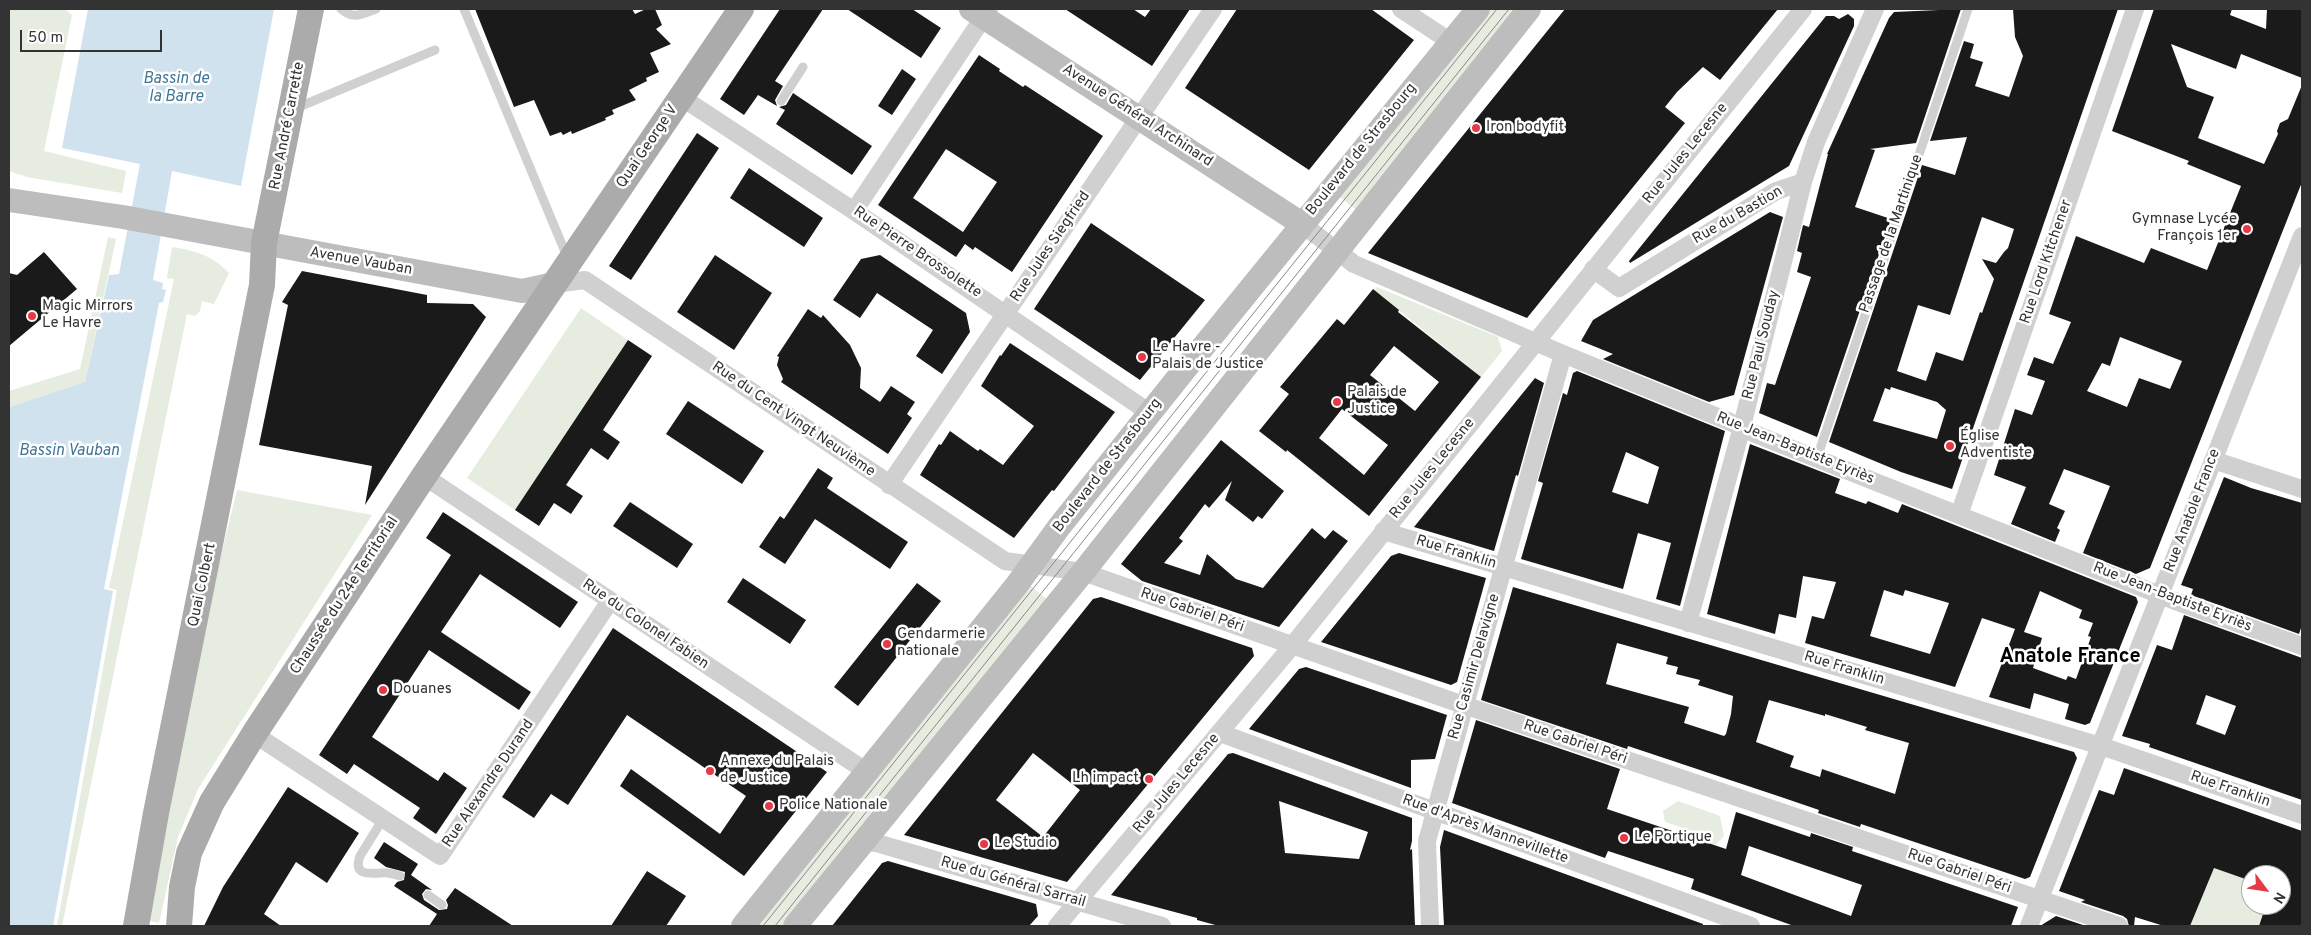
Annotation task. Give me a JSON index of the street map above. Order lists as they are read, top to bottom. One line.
{"streets":{"main road":["Rue André Carrette","Quai George V","Quai Colbert","Chaussée du 24e Territorial"],"street":["Avenue Général Archinard","Boulevard de Strasbourg","Rue Jules Lecesne","Rue du Bastion","Rue Jules Siegfried","Rue Pierre Brossolette","Avenue Vauban","Rue Lord Kitchener","Rue Paul Souday","Rue du Cent Vingt Neuvième","Rue Jean-Baptiste Eyriès","Rue Anatole France","Rue Franklin","Rue Gabriel Péri","Rue du Colonel Fabien","Rue Casimir Delavigne","Rue Alexandre Durand","Rue d'Après Mannevillette","Rue du Général Sarrail"],"lane":["Passage de la Martinique"]},"crossings":[["Avenue Général Archinard","Boulevard de Strasbourg"],["Avenue Général Archinard","Rue Jules Siegfried"],["Avenue Général Archinard","Rue Jean-Baptiste Eyriès"],["Rue André Carrette","Avenue Vauban"],["Rue André Carrette","Quai Colbert"],["Quai George V","Rue Pierre Brossolette"],["Quai George V","Avenue Vauban"],["Quai George V","Rue du Cent Vingt Neuvième"],["Quai George V","Chaussée du 24e Territorial"],["Boulevard de Strasbourg","Rue Pierre Brossolette"],["Boulevard de Strasbourg","Rue du Cent Vingt Neuvième"],["Boulevard de Strasbourg","Rue Jean-Baptiste Eyriès"],["Boulevard de Strasbourg","Rue Gabriel Péri"],["Boulevard de Strasbourg","Rue du Colonel Fabien"],["Rue Jules Lecesne","Rue du Bastion"],["Rue Jules Lecesne","Rue Jean-Baptiste Eyriès"],["Rue Jules Lecesne","Rue Franklin"],["Rue Jules Lecesne","Rue Gabriel Péri"],["Rue Jules Lecesne","Rue d'Après Mannevillette"],["Rue Jules Lecesne","Rue du Général Sarrail"],["Rue du Bastion","Rue Paul Souday"],["Passage de la Martinique","Rue Jean-Baptiste Eyriès"],["Rue Jules Siegfried","Rue Pierre Brossolette"],["Rue Jules Siegfried","Rue du Cent Vingt Neuvième"],["Avenue Vauban","Rue du Cent Vingt Neuvième"],["Avenue Vauban","Quai Colbert"],["Avenue Vauban","Chaussée du 24e Territorial"],["Rue Lord Kitchener","Rue Jean-Baptiste Eyriès"],["Rue Paul Souday","Rue Jean-Baptiste Eyriès"],["Rue Paul Souday","Rue Franklin"],["Rue du Cent Vingt Neuvième","Chaussée du 24e Territorial"],["Rue du Cent Vingt Neuvième","Rue Gabriel Péri"],["Rue Jean-Baptiste Eyriès","Rue Anatole France"],["Rue Jean-Baptiste Eyriès","Rue Casimir Delavigne"],["Rue Anatole France","Rue Franklin"],["Rue Anatole France","Rue Gabriel Péri"],["Rue Franklin","Rue Casimir Delavigne"],["Chaussée du 24e Territorial","Rue du Colonel Fabien"],["Chaussée du 24e Territorial","Rue Alexandre Durand"],["Rue Gabriel Péri","Rue Casimir Delavigne"],["Rue du Colonel Fabien","Rue Alexandre Durand"],["Rue Casimir Delavigne","Rue d'Après Mannevillette"]],"districts":["Anatole France"],"water":["Bassin de la Barre","Bassin Vauban"],"places":["Iron bodyfit","Gymnase Lycée François 1er","Magic Mirrors Le Havre","Le Havre - Palais de Justice","Palais de Justice","Église Adventiste","Gendarmerie nationale","Douanes","Annexe du Palais de Justice","Lh impact","Police Nationale","Le Portique","Le Studio"],"scale_bar":"50 m","north":"bottom right"}
